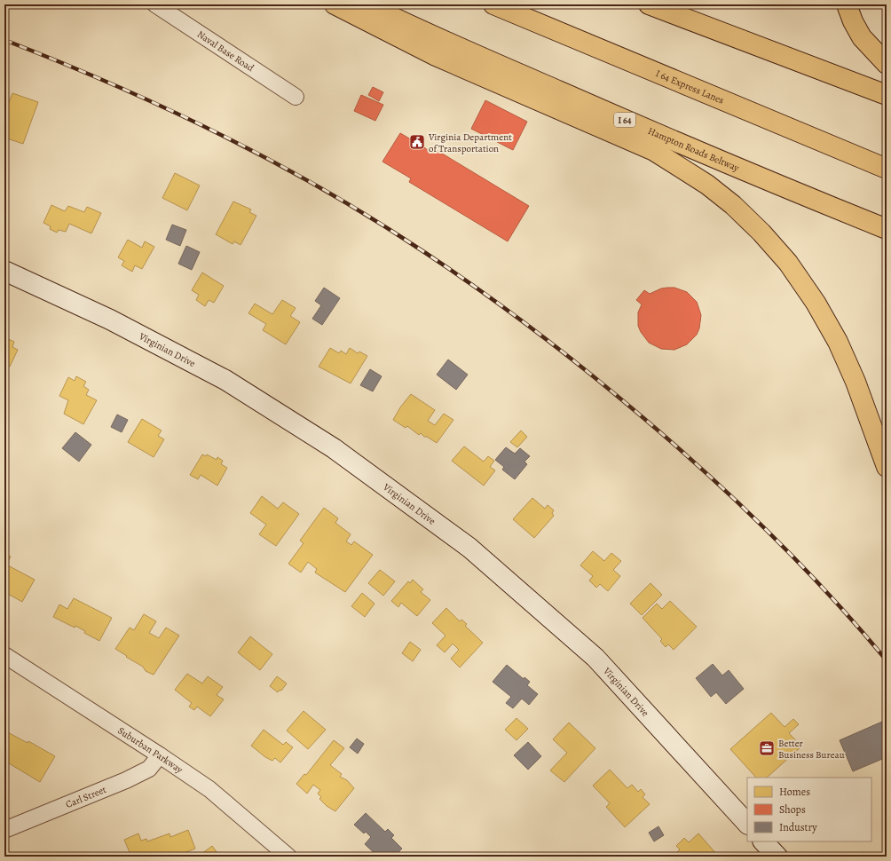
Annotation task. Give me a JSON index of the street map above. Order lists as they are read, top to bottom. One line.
{"streets":{"highway":["I 64 Express Lanes","I 64","Hampton Roads Beltway"],"street":["Naval Base Road","Virginian Drive","Suburban Parkway","Carl Street"]},"crossings":[["Suburban Parkway","Carl Street"]],"places":{"public building":["Virginia Department of Transportation"],"office":["Better Business Bureau"]},"legend":["Homes","Shops","Industry"]}
